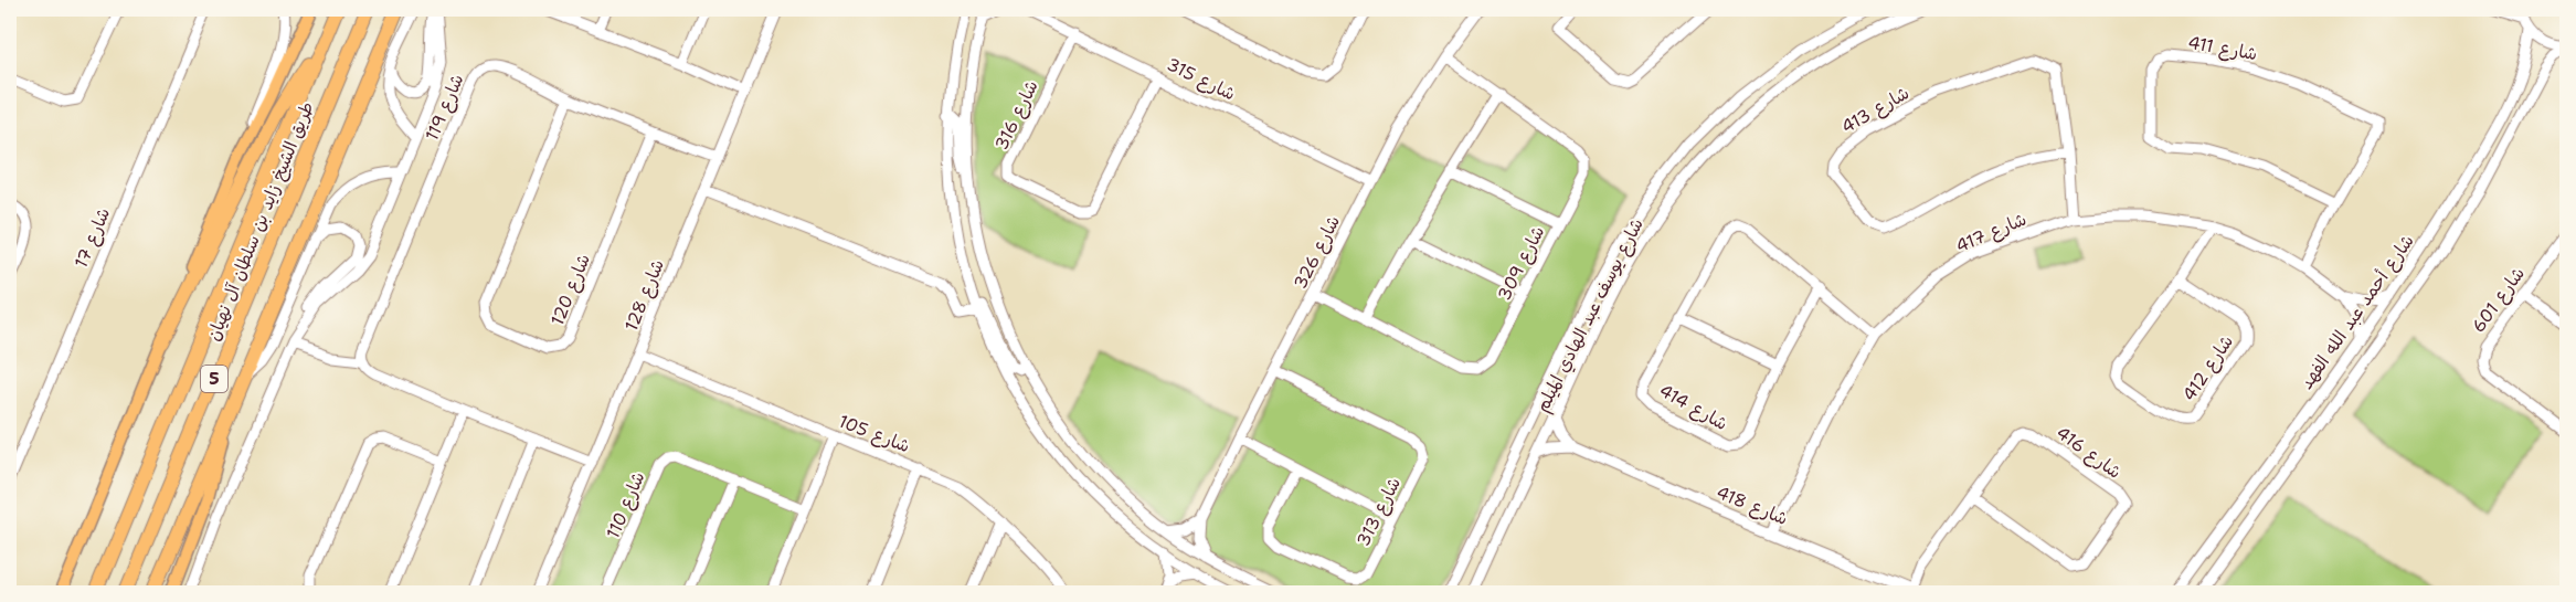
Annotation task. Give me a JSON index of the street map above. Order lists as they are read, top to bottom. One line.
{"streets":{"highway":["طريق الشيخ زايد بن سلطان آل نهيان","5"],"street":["شارع 411","شارع 315","شارع 119","شارع 413","شارع 316","شارع 417","شارع 17","شارع 326","شارع 309","شارع 120","شارع 128","شارع 601","شارع أحمد عبد الله الفهد","شارع يوسف عبد الهادي الميلم","شارع 412","شارع 414","شارع 105","شارع 416","شارع 110","شارع 418","شارع 313"]},"crossings":[["شارع 411","شارع 417"],["شارع 315","شارع 316"],["شارع 315","شارع 326"],["شارع 119","شارع 120"],["شارع 119","شارع 128"],["شارع 413","شارع 417"],["شارع 417","شارع أحمد عبد الله الفهد"],["شارع 417","شارع 412"],["شارع 417","شارع 414"],["شارع 417","شارع 418"],["شارع 326","شارع 309"],["شارع 326","شارع 313"],["شارع 128","شارع 105"],["شارع 416","شارع 418"]]}
